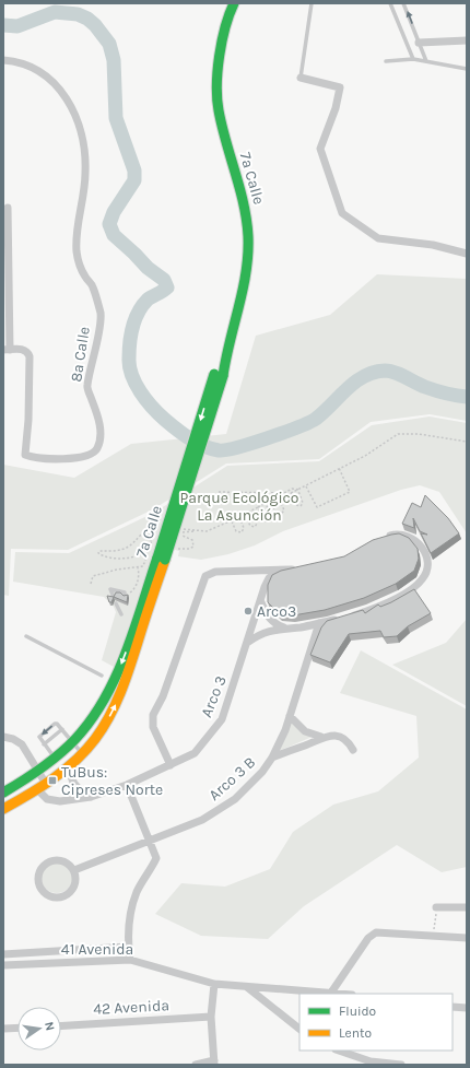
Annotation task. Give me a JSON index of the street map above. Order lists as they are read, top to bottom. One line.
{"streets":{"main road":["7a Calle"],"street":["8a Calle","Arco 3","Arco 3 B","41 Avenida","42 Avenida"]},"parks":["Parque Ecológico La Asunción"],"places":{"other":["Arco3"],"transit":["TuBus: Cipreses Norte"]},"legend":["Fluido","Lento"],"north":"right"}
